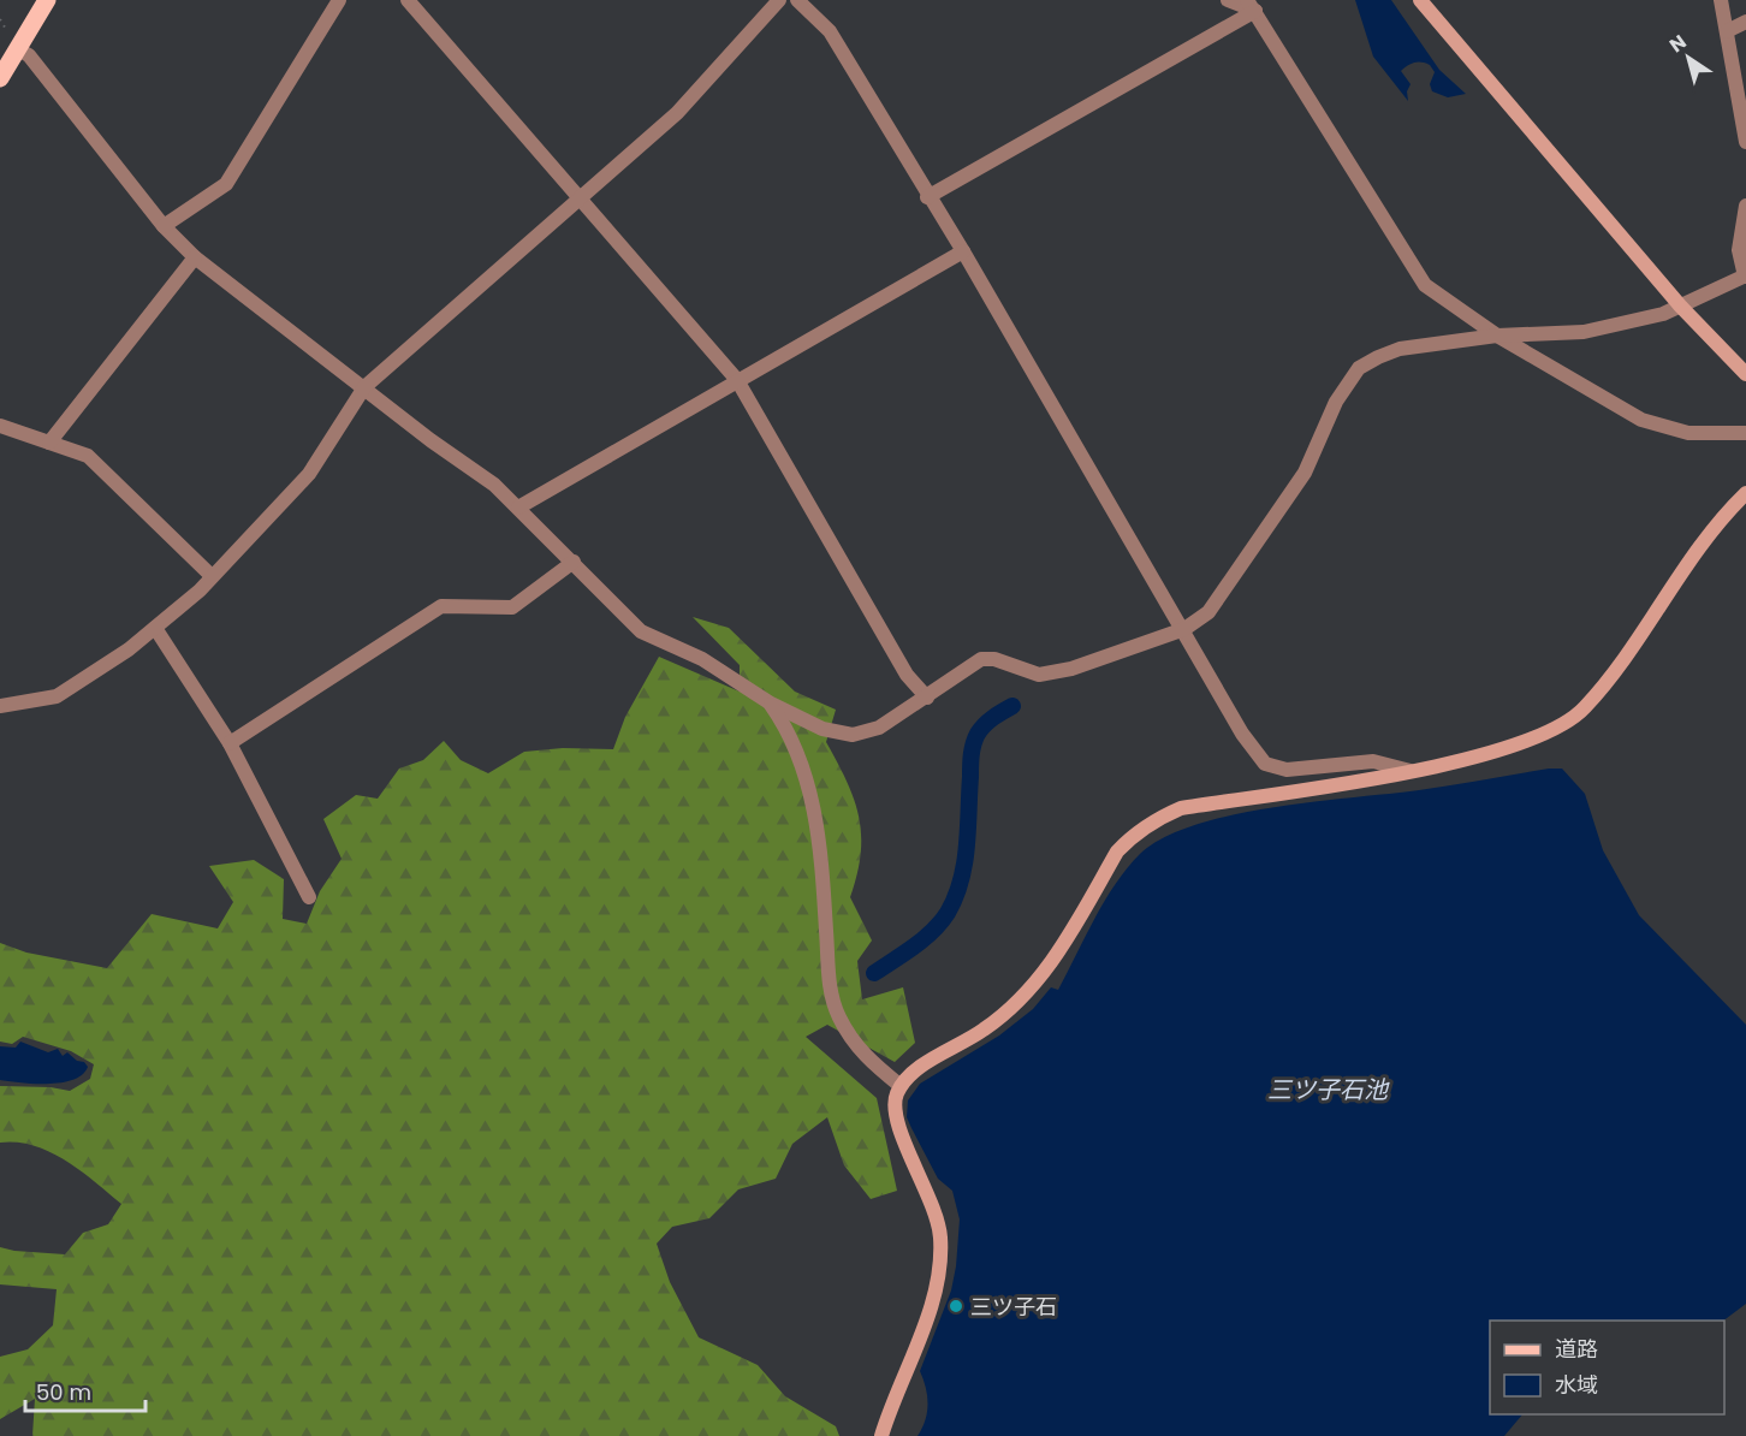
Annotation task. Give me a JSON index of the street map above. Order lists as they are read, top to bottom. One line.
{"water":["三ツ子石池"],"places":["三ツ子石"],"legend":["道路","水域"],"scale_bar":"50 m","north":"top left"}
